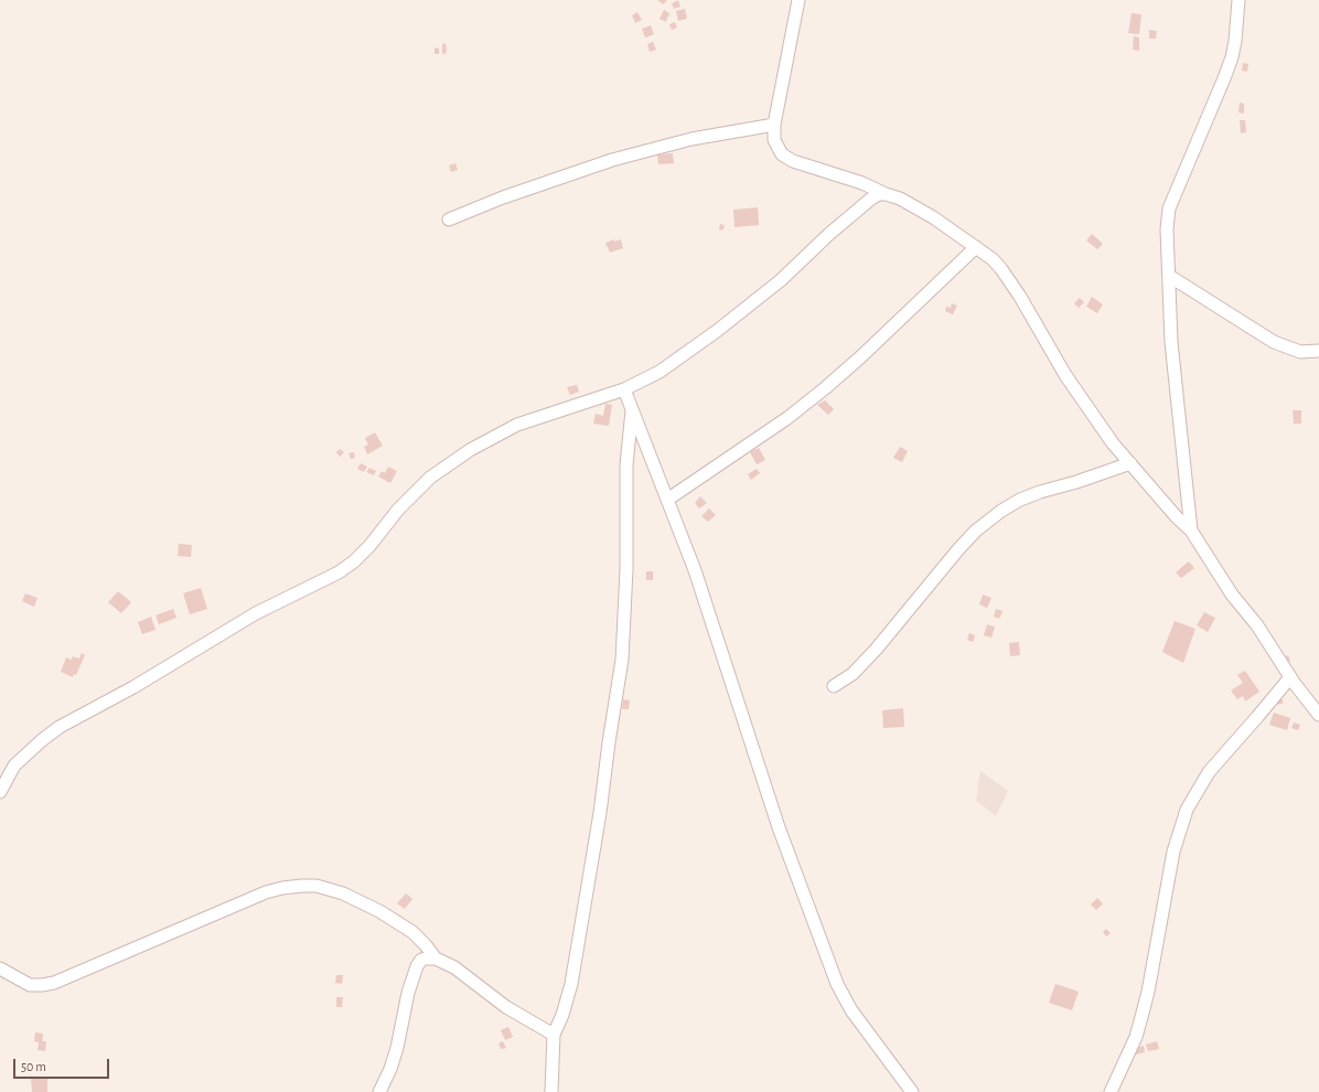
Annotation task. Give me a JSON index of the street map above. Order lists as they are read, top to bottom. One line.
{"scale_bar":"50 m"}
